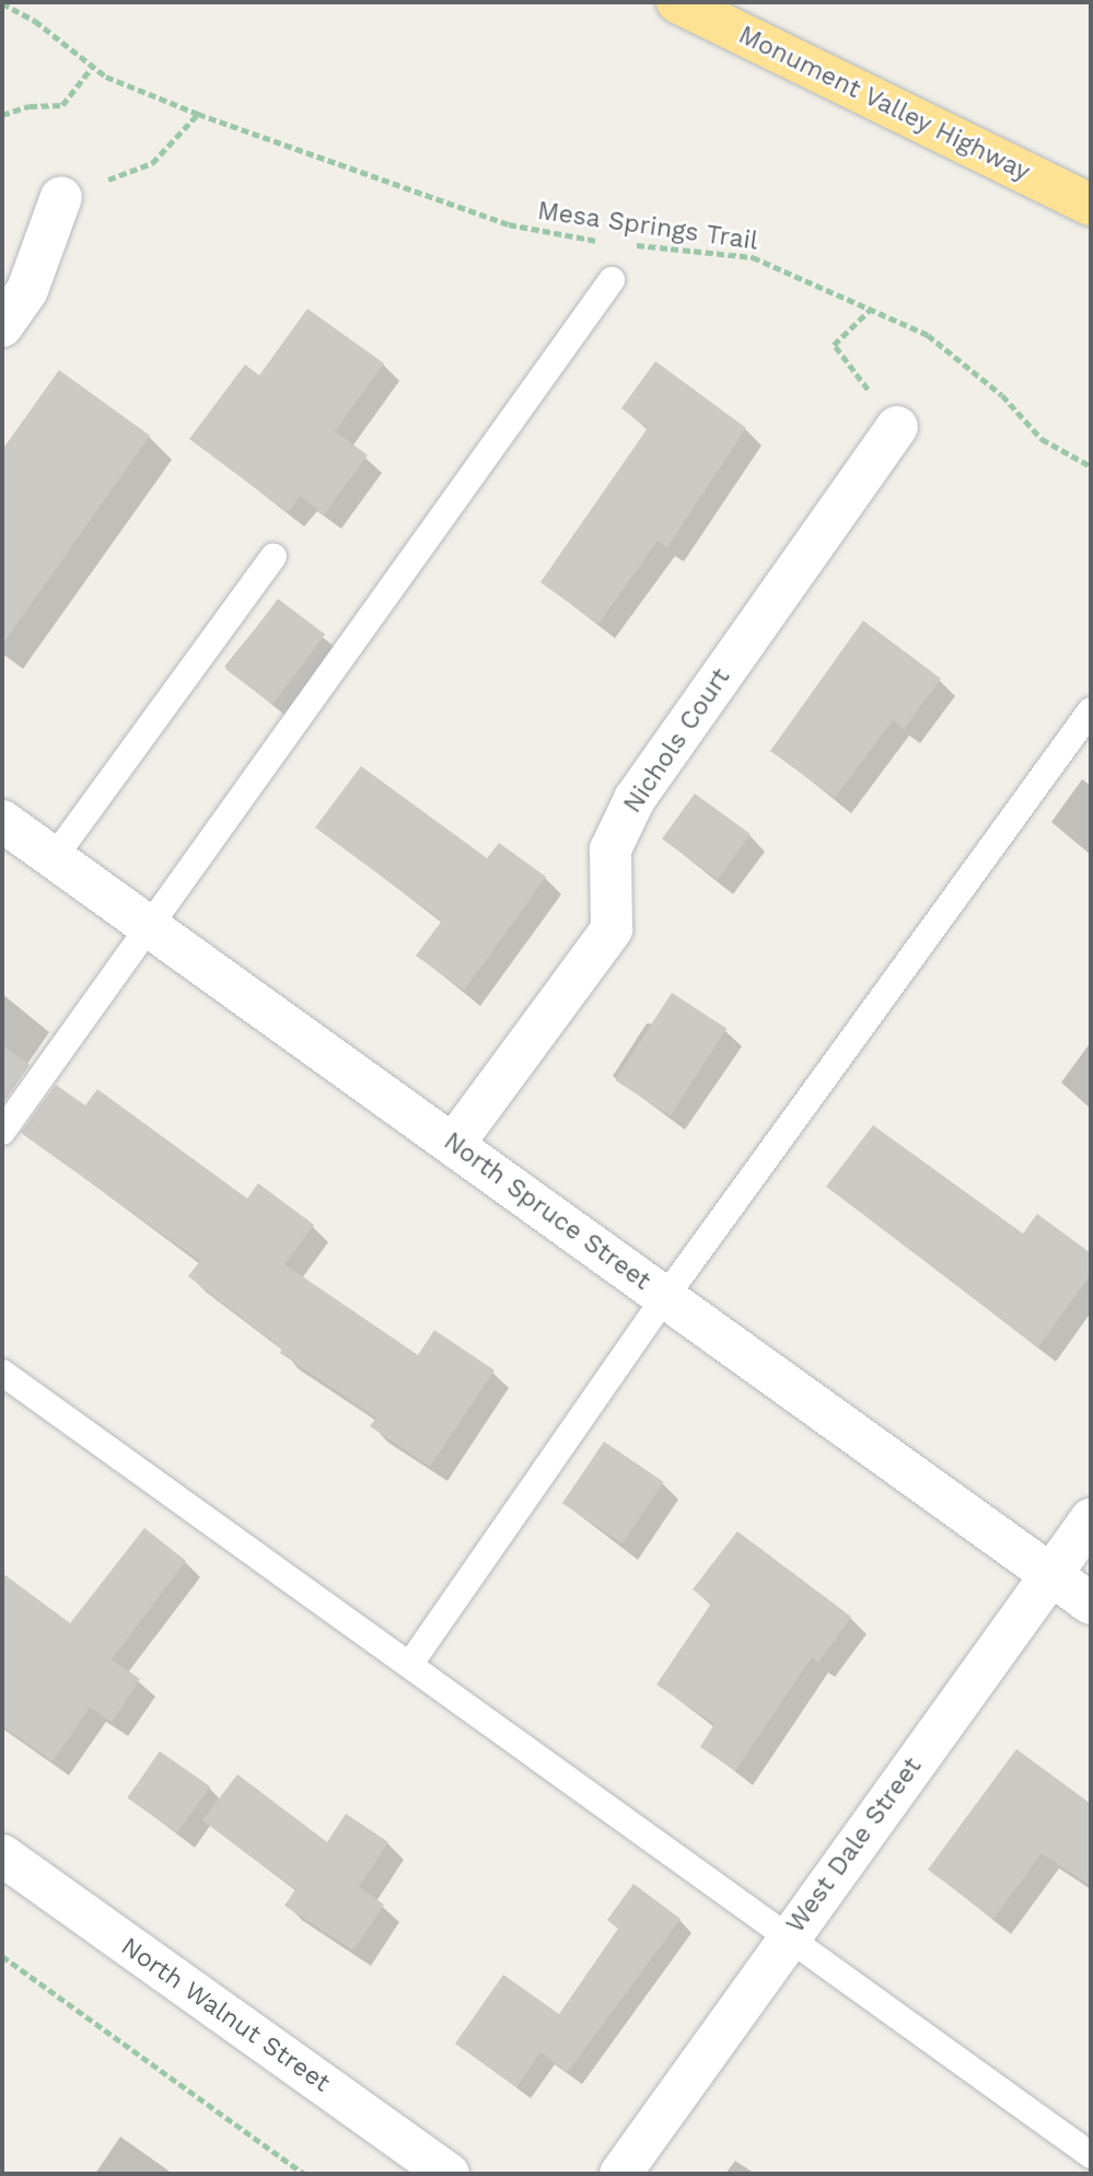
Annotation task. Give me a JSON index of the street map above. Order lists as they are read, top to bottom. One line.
{"streets":{"highway":["Monument Valley Highway"],"street":["Nichols Court","North Spruce Street","West Dale Street","North Walnut Street"],"path":["Mesa Springs Trail"]},"crossings":[["Nichols Court","North Spruce Street"],["North Spruce Street","West Dale Street"]]}
